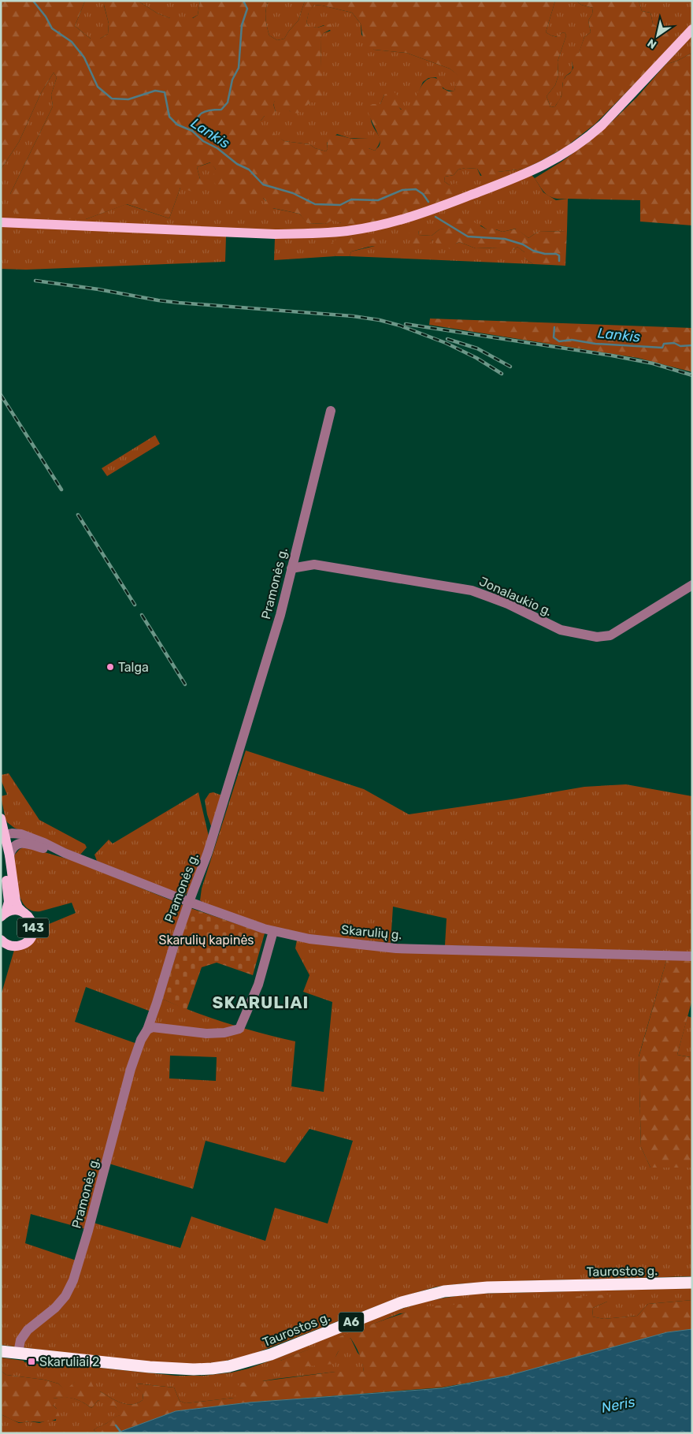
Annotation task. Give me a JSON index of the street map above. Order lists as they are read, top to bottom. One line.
{"streets":{"highway":["Taurostos g.","A6"],"main road":["143"],"street":["Pramonės g.","Jonalaukio g.","Skarulių g."]},"crossings":[["Pramonės g.","Jonalaukio g."],["Pramonės g.","Skarulių g."],["Pramonės g.","Taurostos g."],["143","Skarulių g."]],"districts":["SKARULIAI"],"water":["Lankis","Neris"],"parks":["Skarulių kapinės"],"places":{"other":["Talga"],"transit":["Skaruliai 2"]},"north":"bottom left"}
